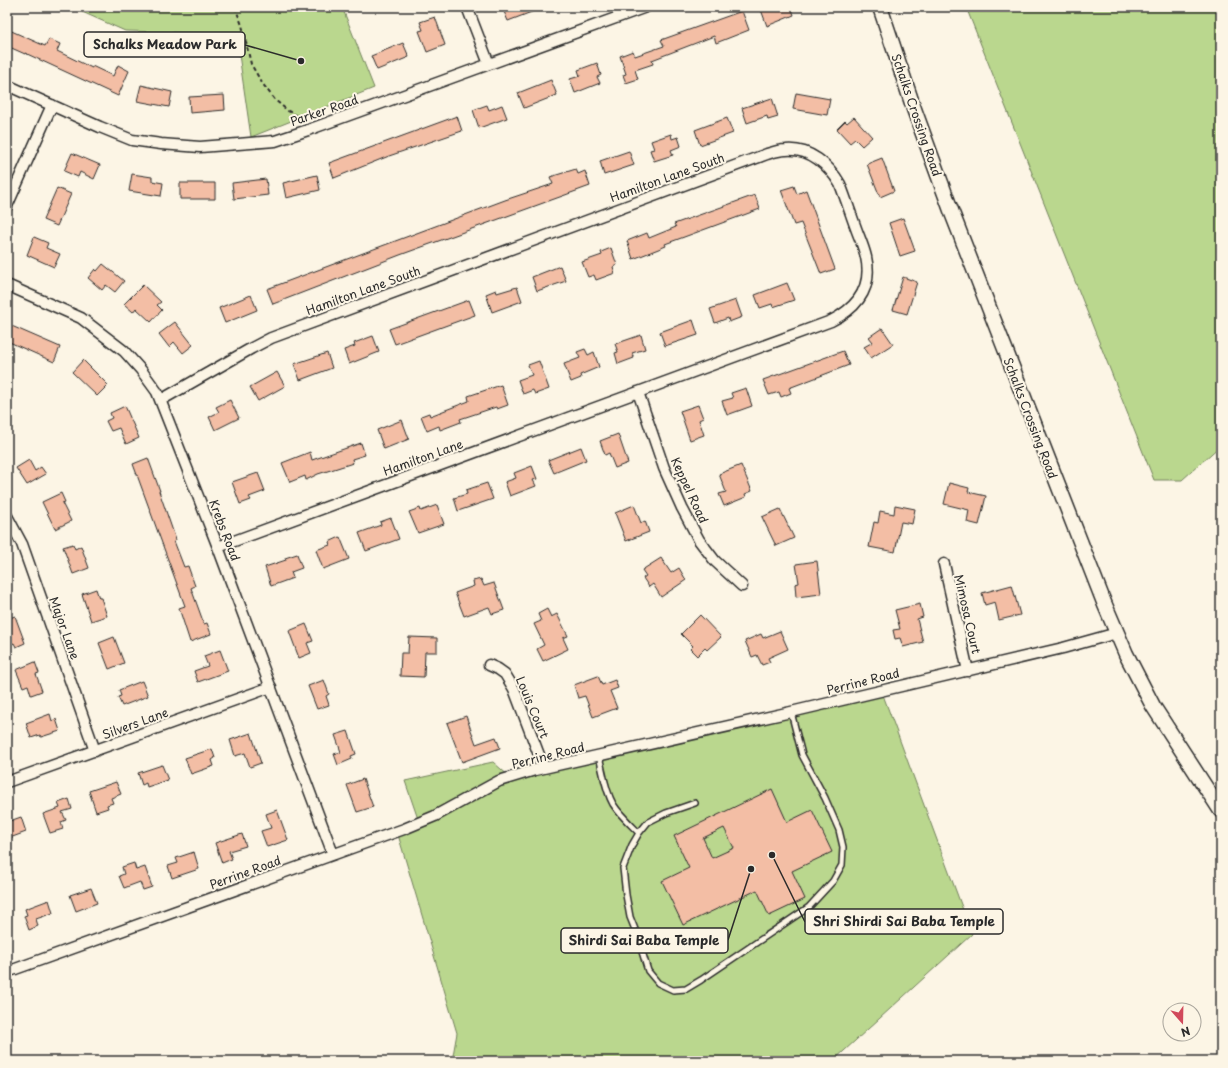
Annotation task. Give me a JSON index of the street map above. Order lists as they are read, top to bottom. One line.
{"streets":{"street":["Parker Road","Schalks Crossing Road","Hamilton Lane South","Hamilton Lane","Keppel Road","Krebs Road","Mimosa Court","Major Lane","Perrine Road","Louis Court","Silvers Lane"]},"crossings":[["Schalks Crossing Road","Perrine Road"],["Hamilton Lane South","Hamilton Lane"],["Hamilton Lane South","Keppel Road"],["Hamilton Lane South","Krebs Road"],["Hamilton Lane","Keppel Road"],["Hamilton Lane","Krebs Road"],["Krebs Road","Perrine Road"],["Krebs Road","Silvers Lane"],["Mimosa Court","Perrine Road"],["Major Lane","Silvers Lane"],["Perrine Road","Louis Court"]],"places":["Schalks Meadow Park","Shri Shirdi Sai Baba Temple","Shirdi Sai Baba Temple"],"north":"bottom"}
